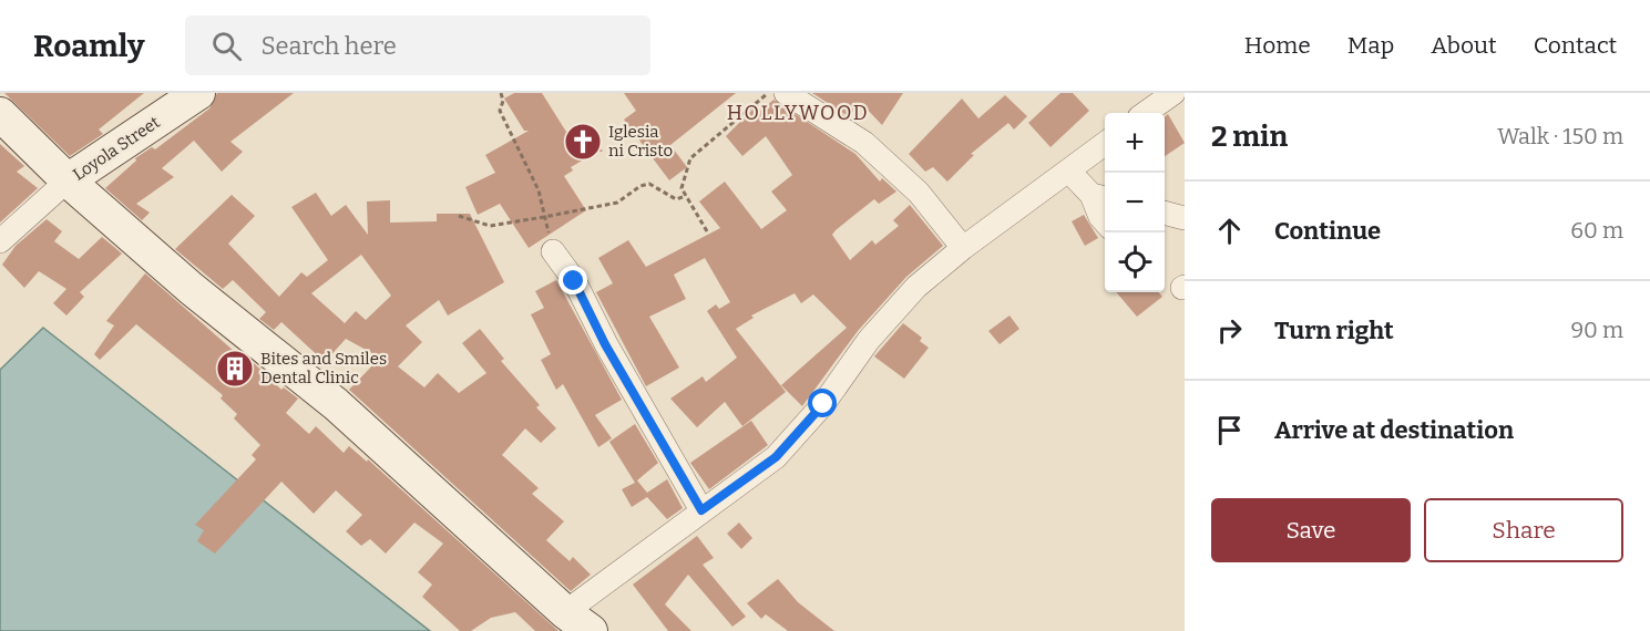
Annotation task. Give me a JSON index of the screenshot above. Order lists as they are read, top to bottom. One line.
{"streets":{"street":["Loyola Street"]},"districts":["HOLLYWOOD"],"places":{"church":["Iglesia ni Cristo"],"building":["Bites and Smiles Dental Clinic"]},"page":{"header":"Roamly","search":"Search here","nav":["Home","Map","About","Contact"],"heading":["2 min","Walk · 150 m"],"map_buttons":["+","−"],"list":[["Continue","60 m"],["Turn right","90 m"],"Arrive at destination"],"buttons":["Save","Share"]}}
